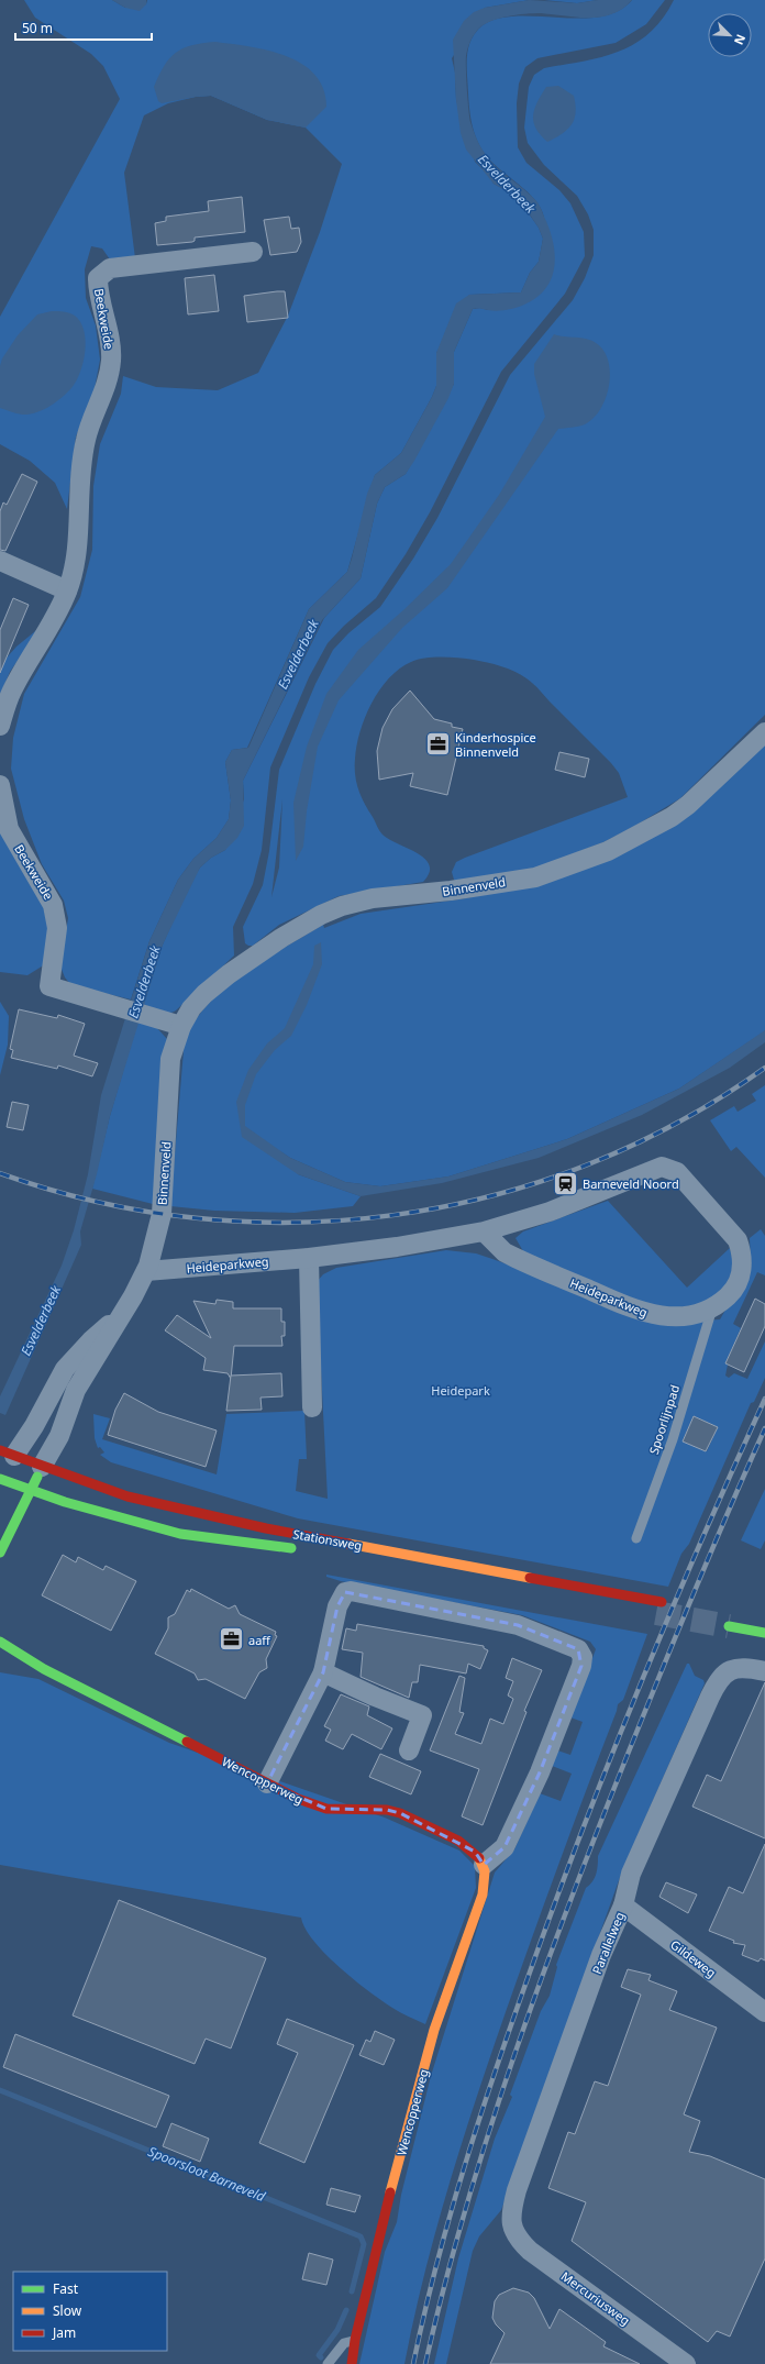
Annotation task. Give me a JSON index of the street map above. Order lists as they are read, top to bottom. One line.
{"streets":{"street":["Beekweide","Binnenveld","Heideparkweg","Stationsweg","Wencopperweg","Parallelweg","Gildeweg","Mercuriusweg"],"lane":["Spoorlijnpad"]},"crossings":[["Beekweide","Binnenveld"],["Binnenveld","Heideparkweg"],["Binnenveld","Stationsweg"],["Heideparkweg","Spoorlijnpad"],["Parallelweg","Gildeweg"],["Parallelweg","Mercuriusweg"]],"water":["Esvelderbeek","Spoorsloot Barneveld"],"parks":["Heidepark"],"places":{"office":["Kinderhospice Binnenveld","aaff"],"station":["Barneveld Noord"]},"legend":["Fast","Slow","Jam"],"scale_bar":"50 m","north":"bottom right"}
